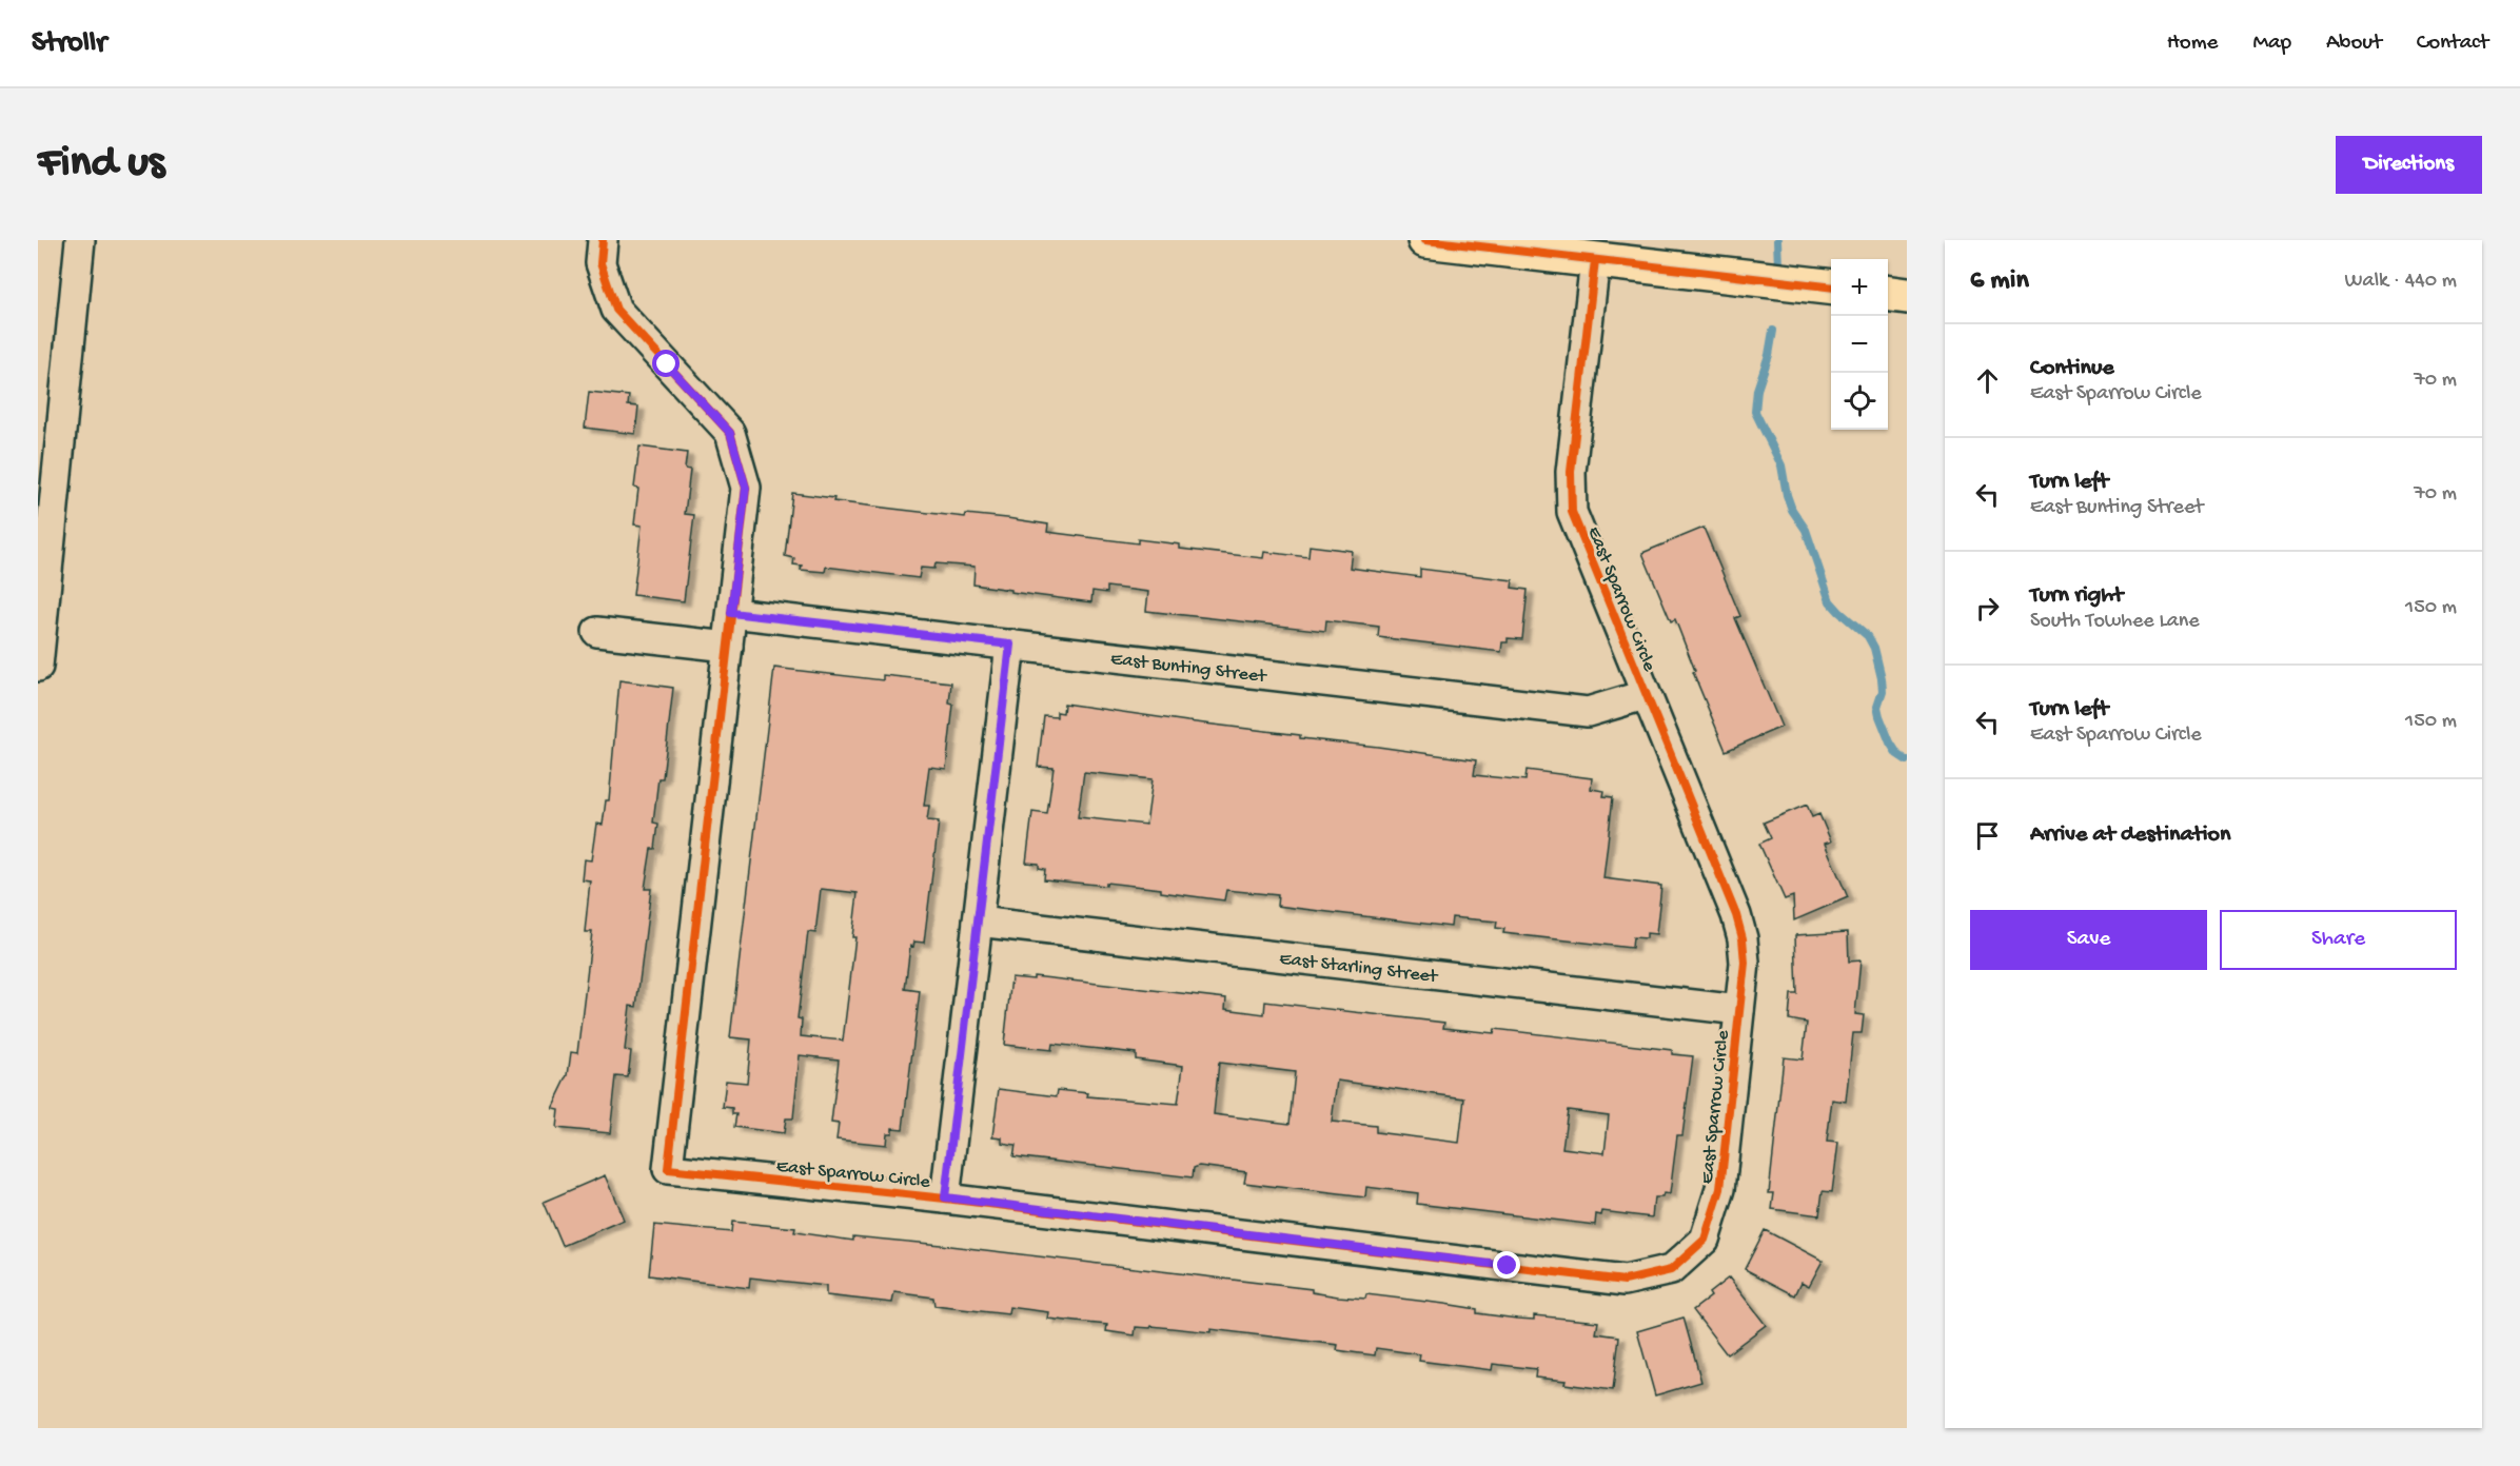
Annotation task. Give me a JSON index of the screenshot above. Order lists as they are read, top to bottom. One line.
{"streets":{"street":["East Sparrow Circle","East Bunting Street","East Starling Street"]},"crossings":[["East Sparrow Circle","East Bunting Street"],["East Sparrow Circle","East Starling Street"]],"page":{"header":"Strollr","nav":["Home","Map","About","Contact"],"buttons":["Directions",["Save","Share"]],"title":"Find us","heading":["6 min","Walk · 440 m"],"map_buttons":["+","−"],"list":[["Continue","East Sparrow Circle","70 m"],["Turn left","East Bunting Street","70 m"],["Turn right","South Towhee Lane","150 m"],["Turn left","East Sparrow Circle","150 m"],"Arrive at destination"]}}
